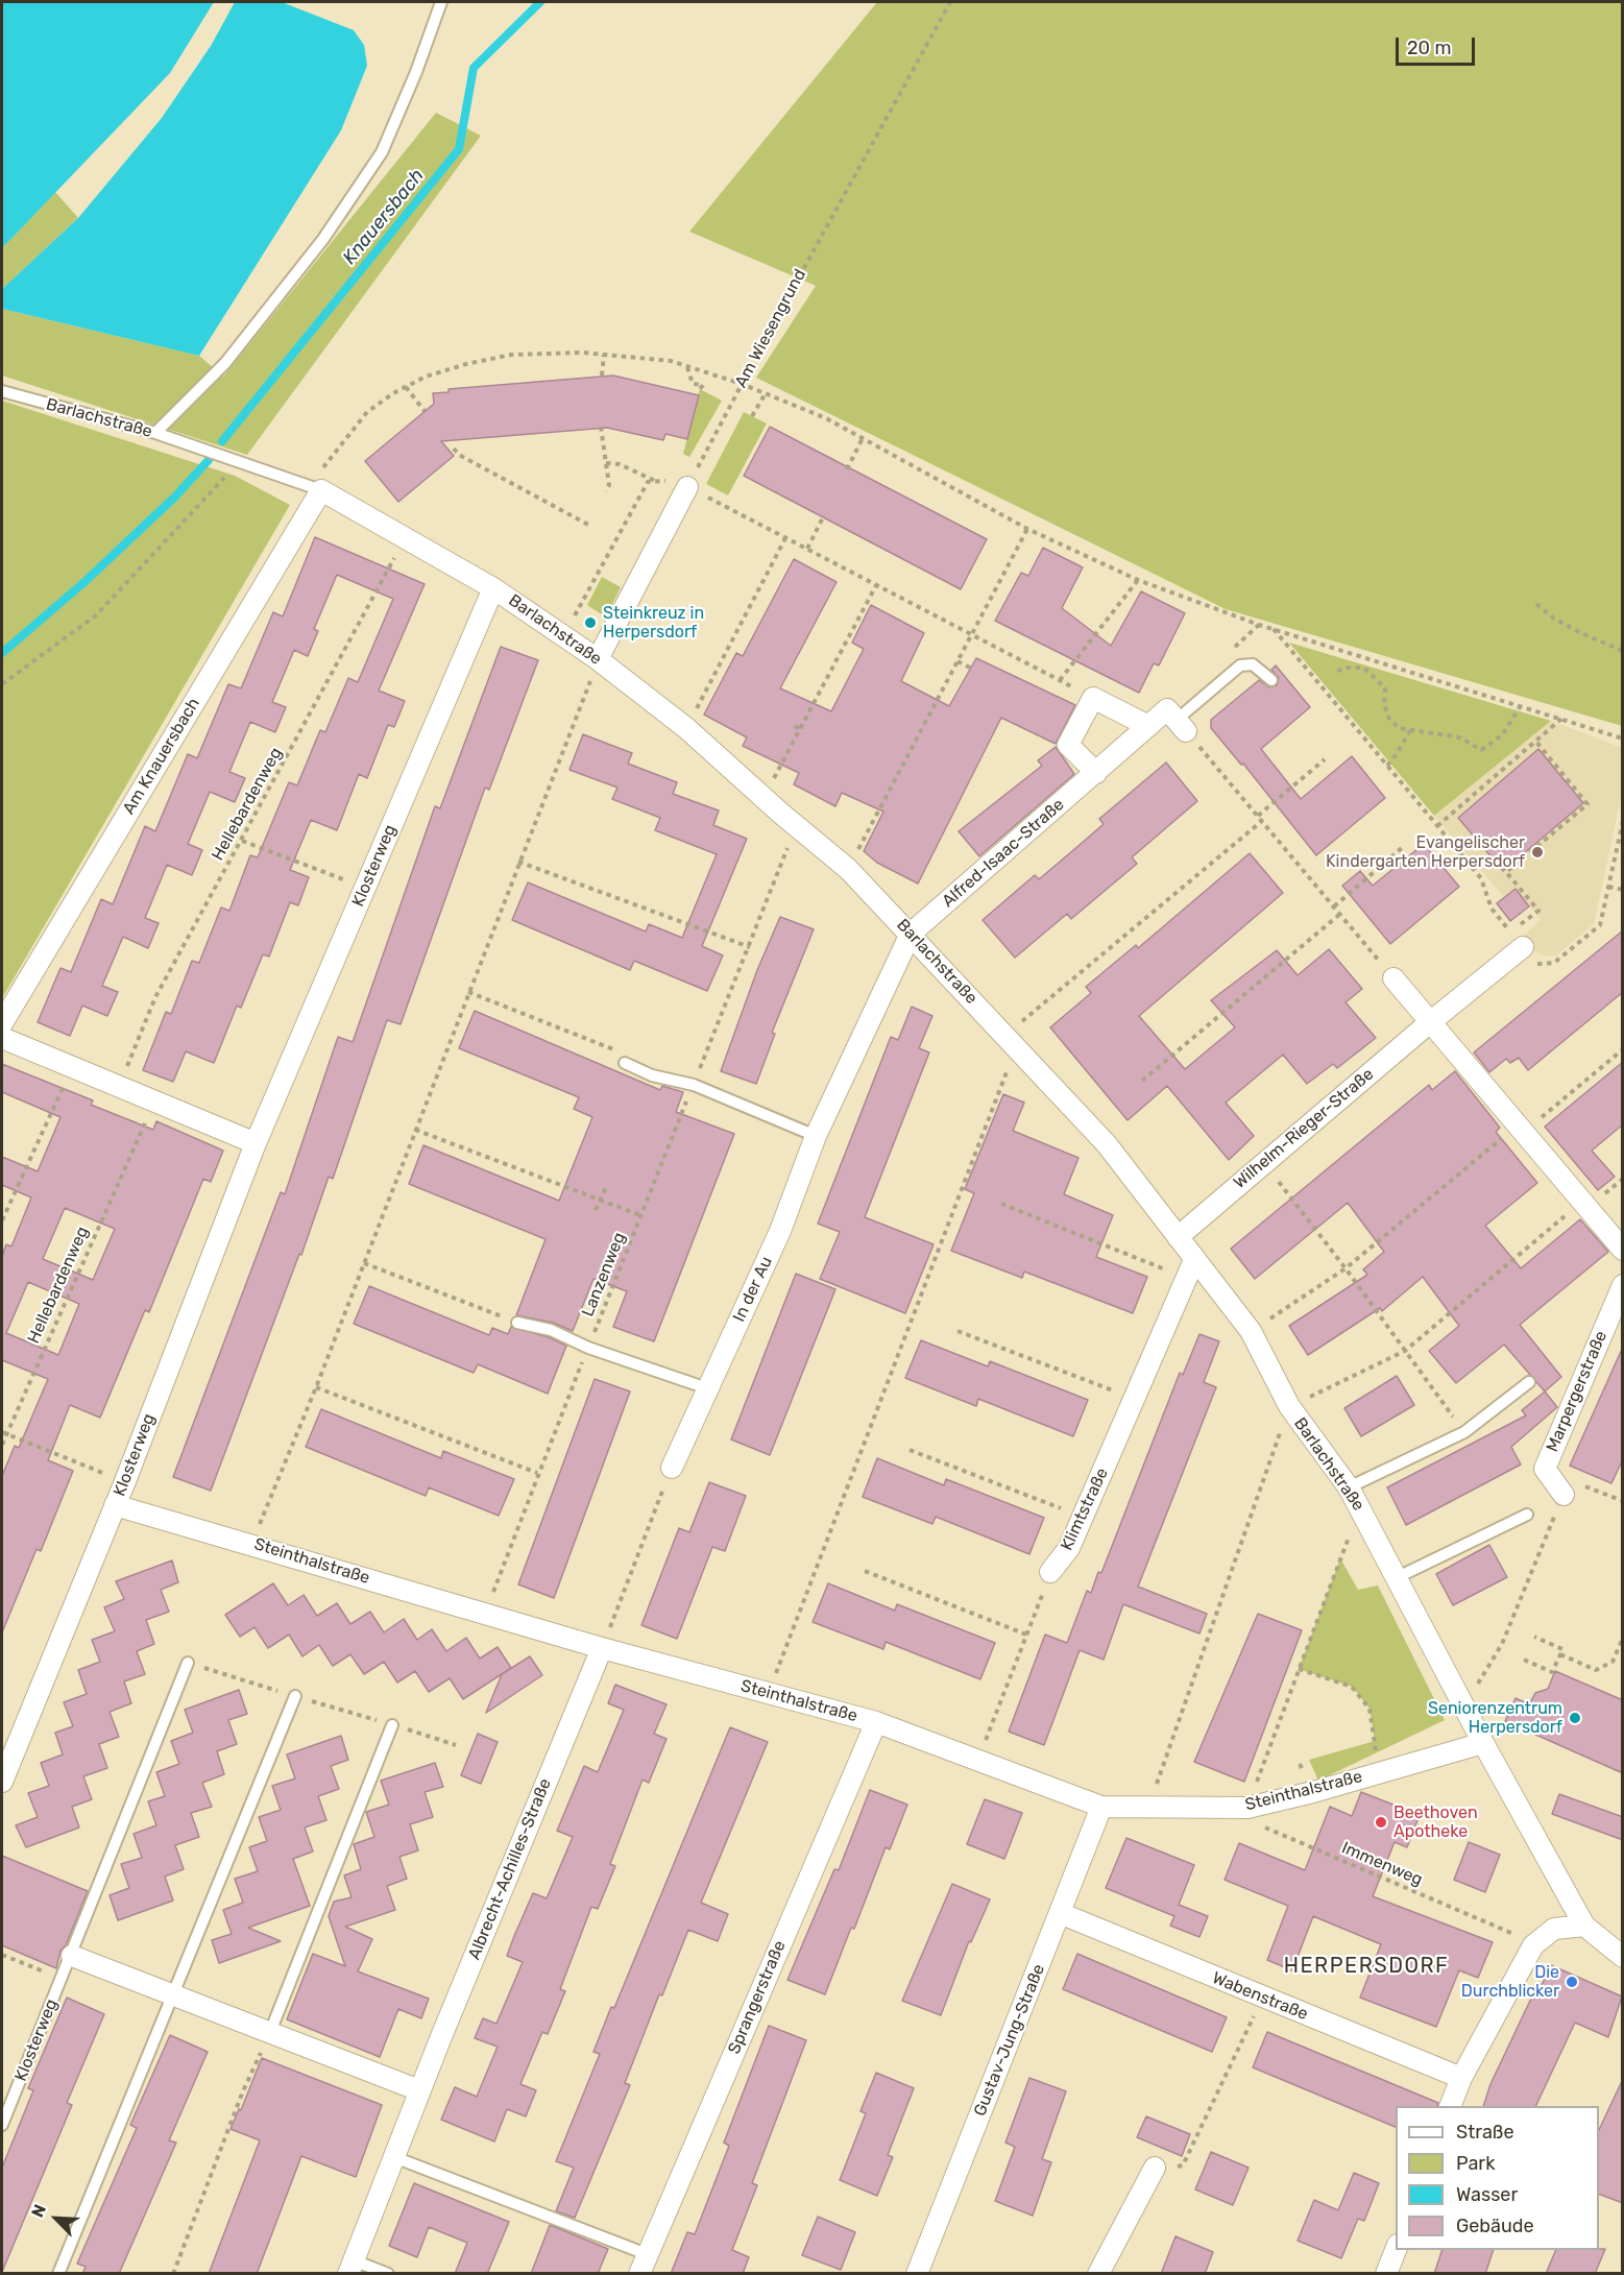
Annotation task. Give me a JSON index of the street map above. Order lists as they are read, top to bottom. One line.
{"streets":{"street":["Barlachstraße","Am Knauersbach","Alfred-Isaac-Straße","Klosterweg","Wilhelm-Rieger-Straße","In der Au","Marpergerstraße","Klimtstraße","Steinthalstraße","Albrecht-Achilles-Straße","Wabenstraße","Sprangerstraße","Gustav-Jung-Straße"],"path":["Am Wiesengrund","Hellebardenweg","Lanzenweg","Immenweg"]},"crossings":[["Barlachstraße","Am Knauersbach"],["Barlachstraße","Hellebardenweg"],["Barlachstraße","Alfred-Isaac-Straße"],["Barlachstraße","Klosterweg"],["Barlachstraße","Wilhelm-Rieger-Straße"],["Barlachstraße","Lanzenweg"],["Barlachstraße","In der Au"],["Barlachstraße","Klimtstraße"],["Barlachstraße","Steinthalstraße"],["Alfred-Isaac-Straße","In der Au"],["Klosterweg","Steinthalstraße"],["Lanzenweg","Steinthalstraße"],["Steinthalstraße","Albrecht-Achilles-Straße"],["Steinthalstraße","Sprangerstraße"],["Steinthalstraße","Gustav-Jung-Straße"],["Wabenstraße","Gustav-Jung-Straße"]],"districts":["HERPERSDORF"],"water":["Knauersbach"],"places":["Steinkreuz in Herpersdorf","Evangelischer Kindergarten Herpersdorf","Seniorenzentrum Herpersdorf","Beethoven Apotheke","Die Durchblicker"],"legend":["Straße","Park","Wasser","Gebäude"],"scale_bar":"20 m","north":"top left"}
